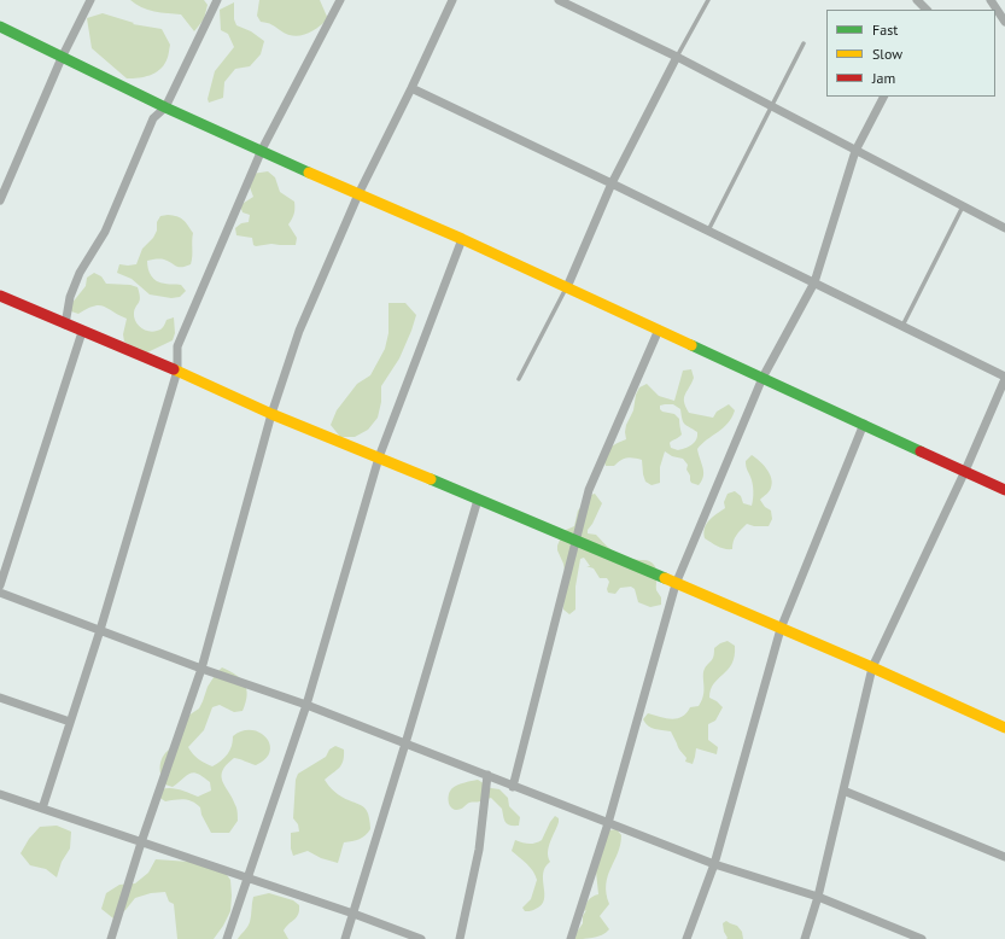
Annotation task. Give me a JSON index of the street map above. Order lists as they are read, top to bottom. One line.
{"legend":["Fast","Slow","Jam"]}
